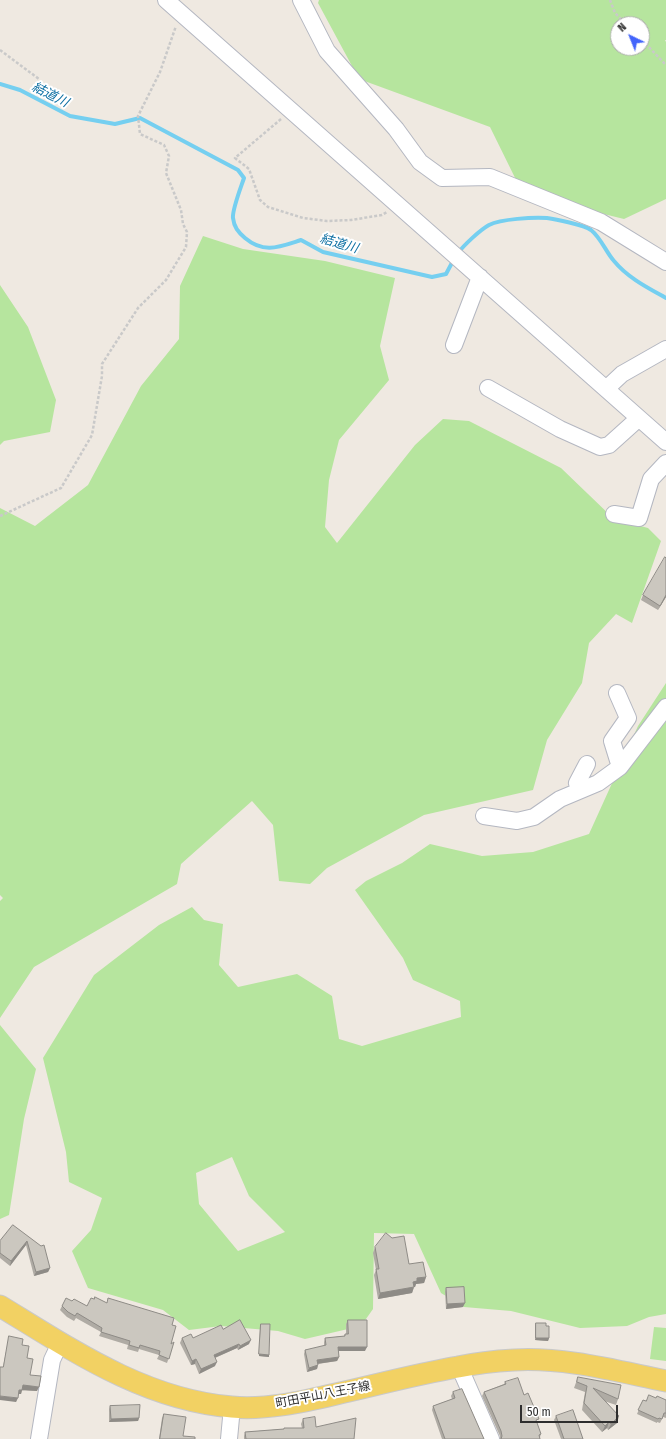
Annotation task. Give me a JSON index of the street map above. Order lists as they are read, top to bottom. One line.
{"streets":{"main road":["町田平山八王子線"]},"water":["結道川"],"scale_bar":"50 m","north":"top left"}
